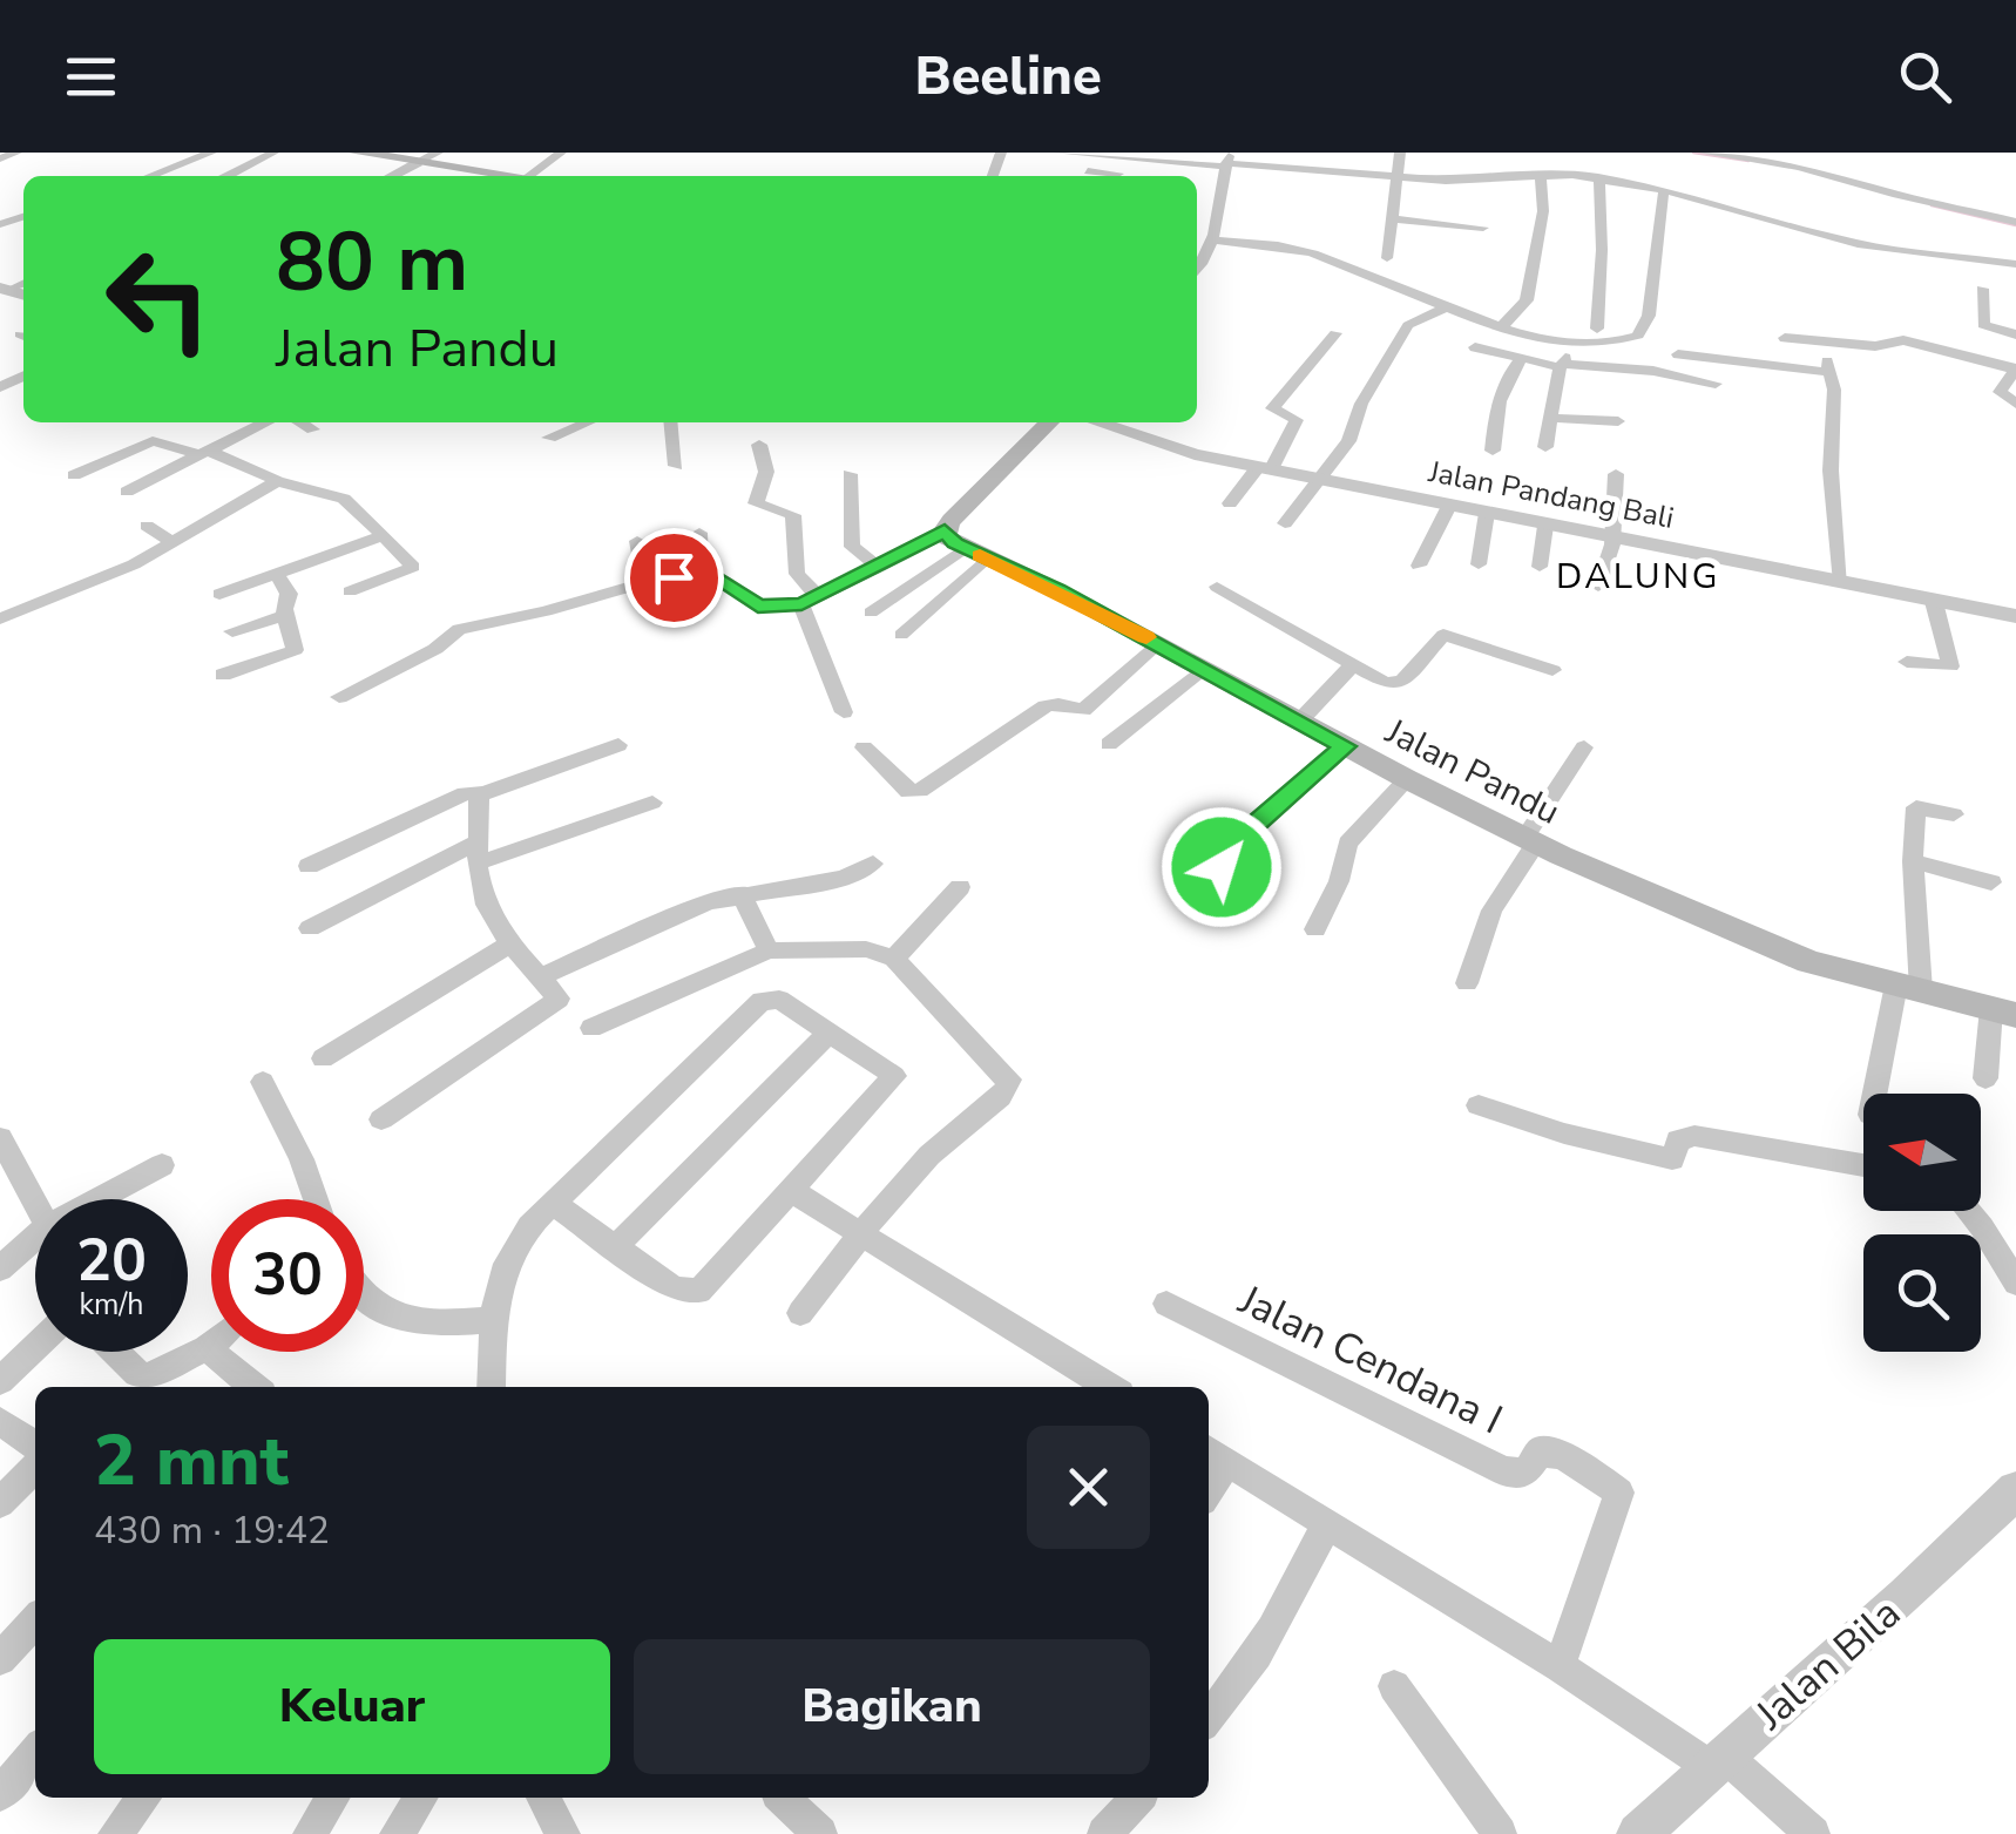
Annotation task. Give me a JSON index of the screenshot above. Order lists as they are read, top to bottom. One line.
{"streets":{"main road":["Jalan Pandu"],"street":["Jalan Pandang Bali","Jalan Cendana I","Jalan Bila"]},"districts":["DALUNG"],"north":"left","page":{"header":"Beeline","turn":["80 m","Jalan Pandu"],"speed":"20 km/h","limit":"30","heading":["2 mnt","430 m · 19:42"],"buttons":["Keluar","Bagikan"]}}
